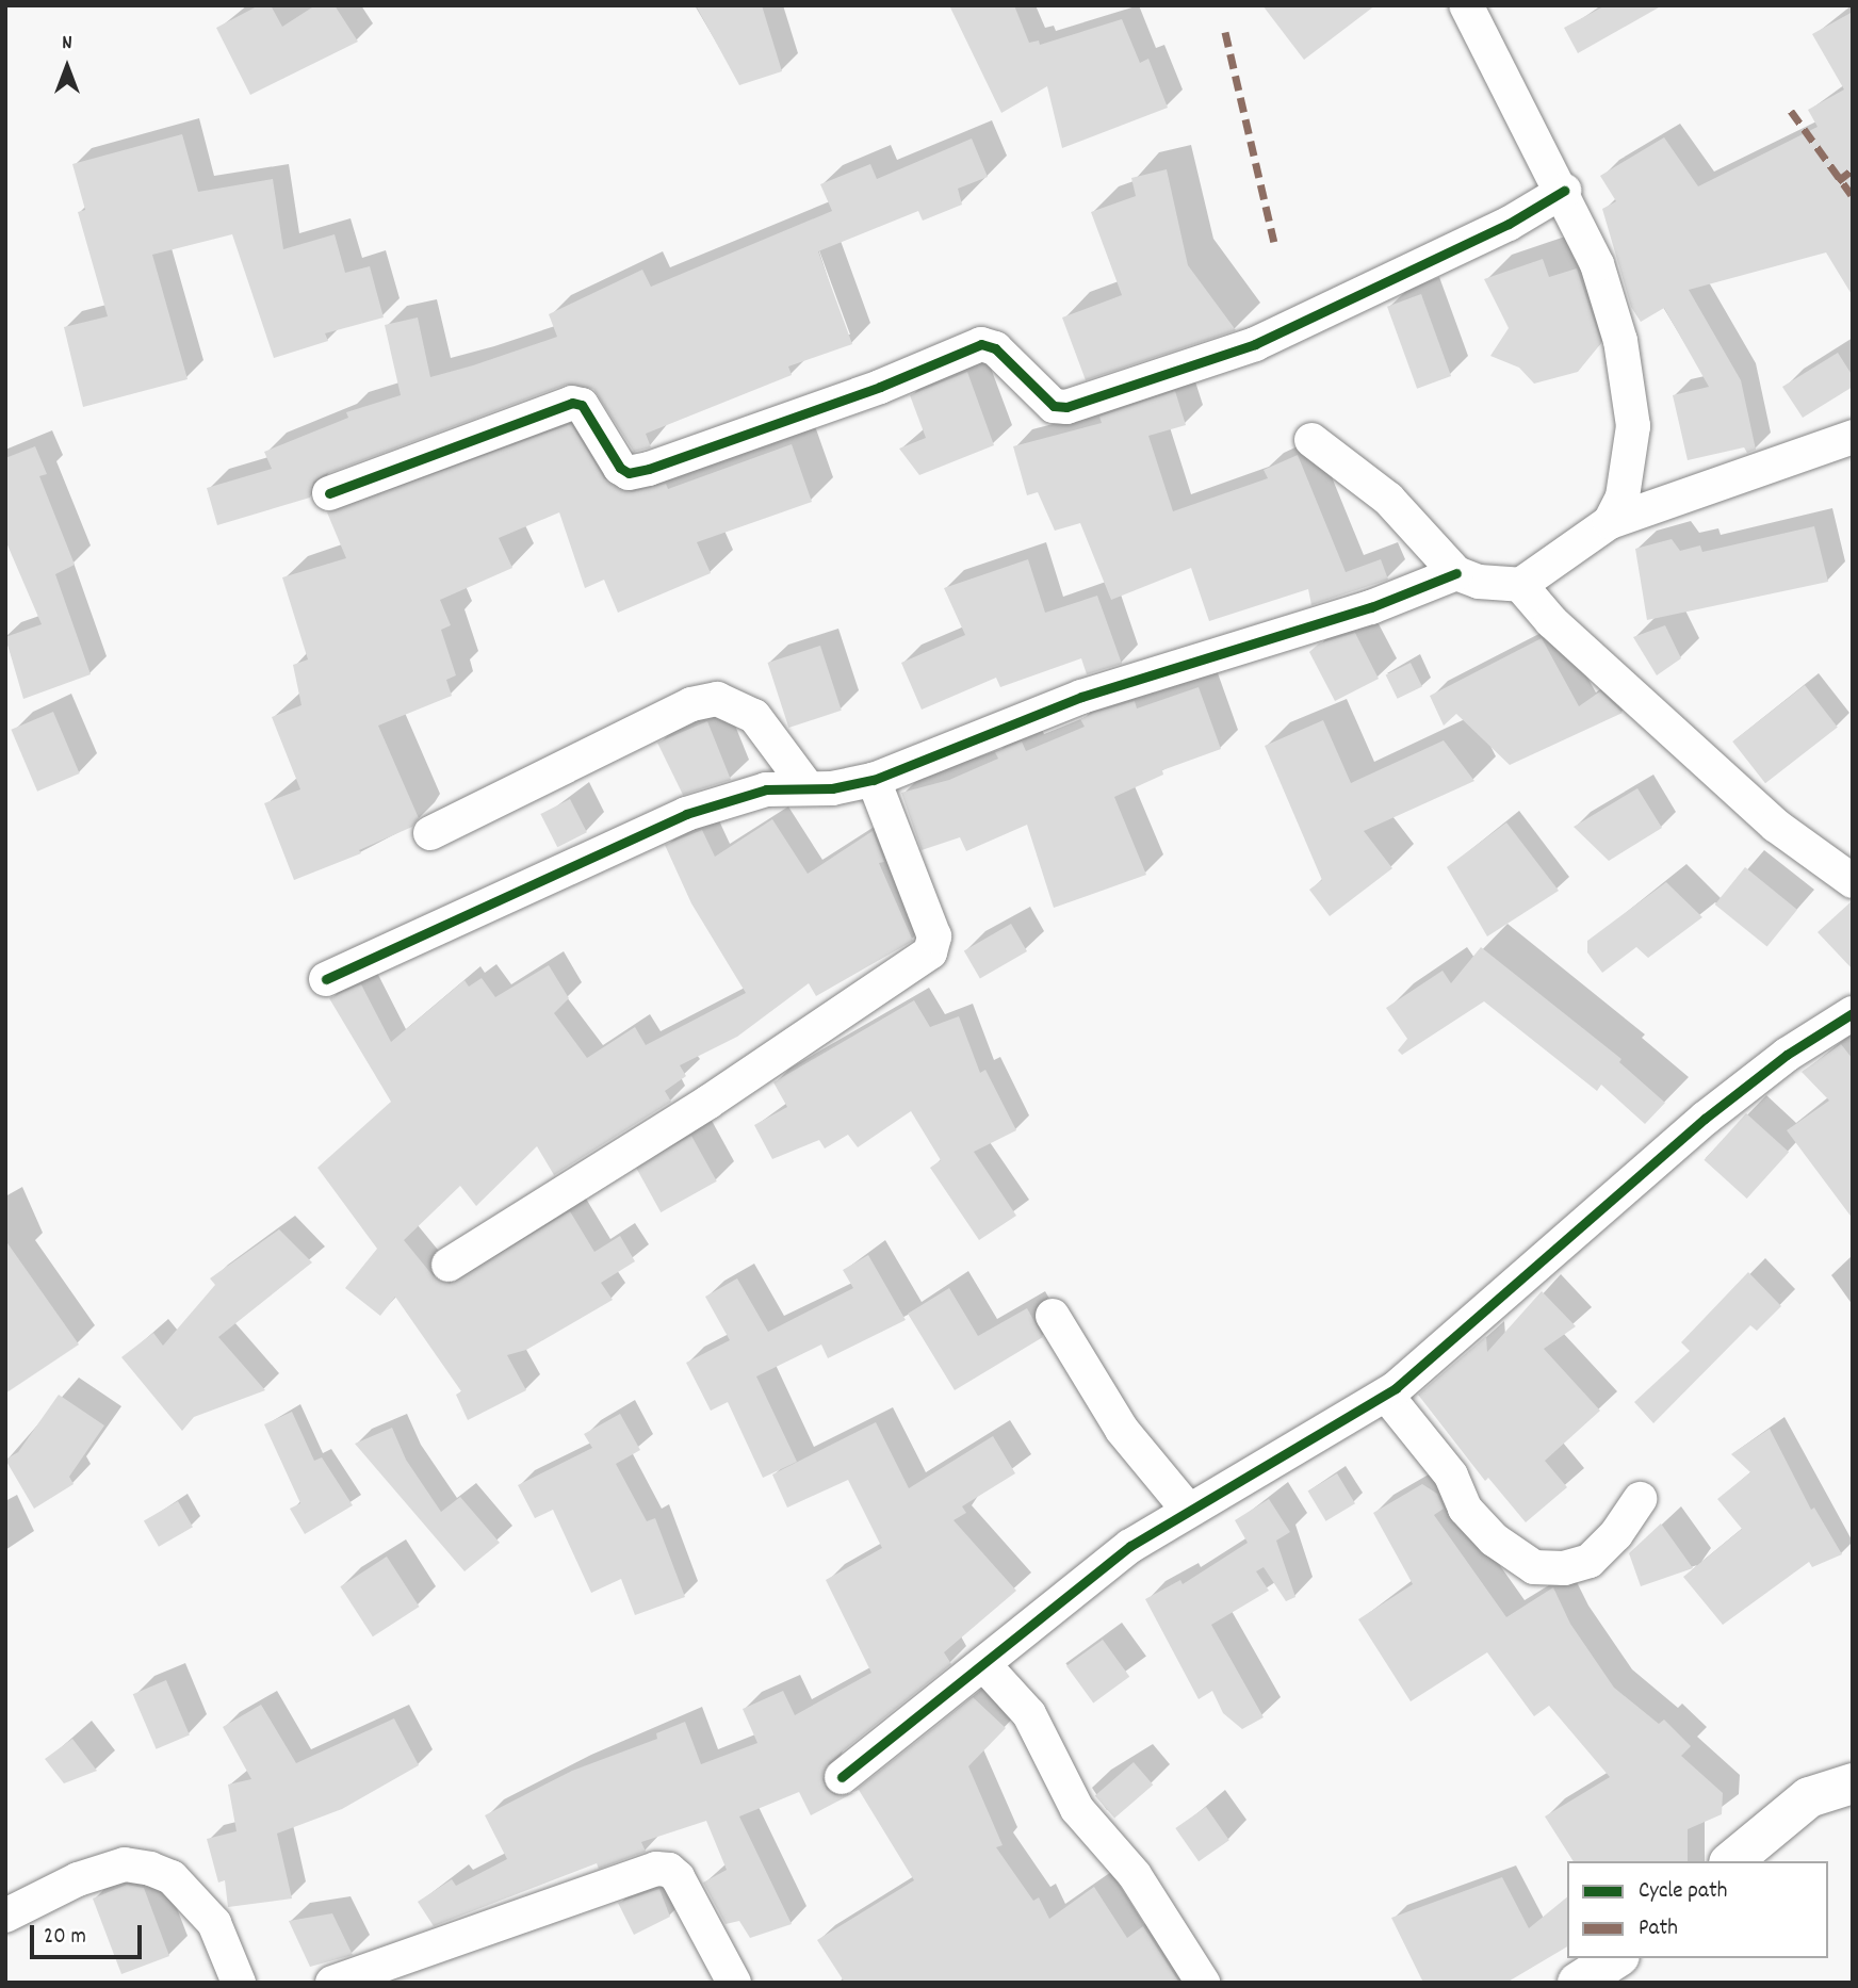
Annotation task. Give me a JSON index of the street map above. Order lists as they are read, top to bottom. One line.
{"legend":["Cycle path","Path"],"scale_bar":"20 m","north":"top"}
